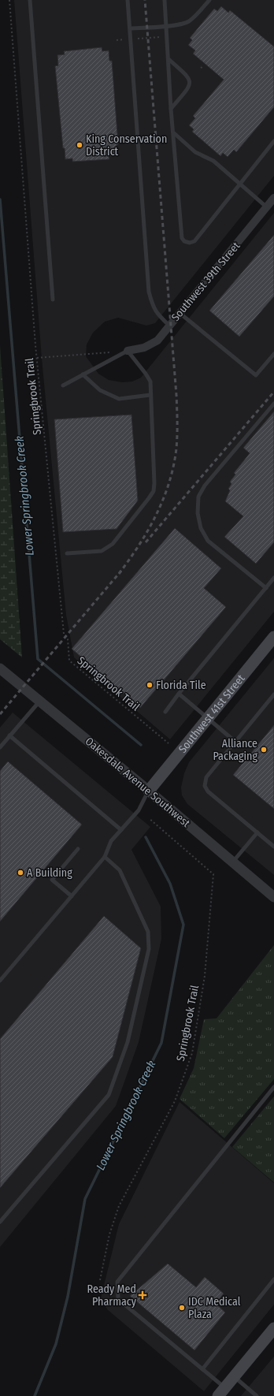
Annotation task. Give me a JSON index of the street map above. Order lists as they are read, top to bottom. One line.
{"streets":{"main road":["Southwest 41st Street"],"street":["Southwest 39th Street","Oakesdale Avenue Southwest"],"path":["Springbrook Trail"]},"crossings":[["Southwest 41st Street","Oakesdale Avenue Southwest"]],"water":["Lower Springbrook Creek"],"places":{"other":["King Conservation District","Florida Tile","Alliance Packaging","A Building","IDC Medical Plaza"],"health":["Ready Med Pharmacy"]}}
